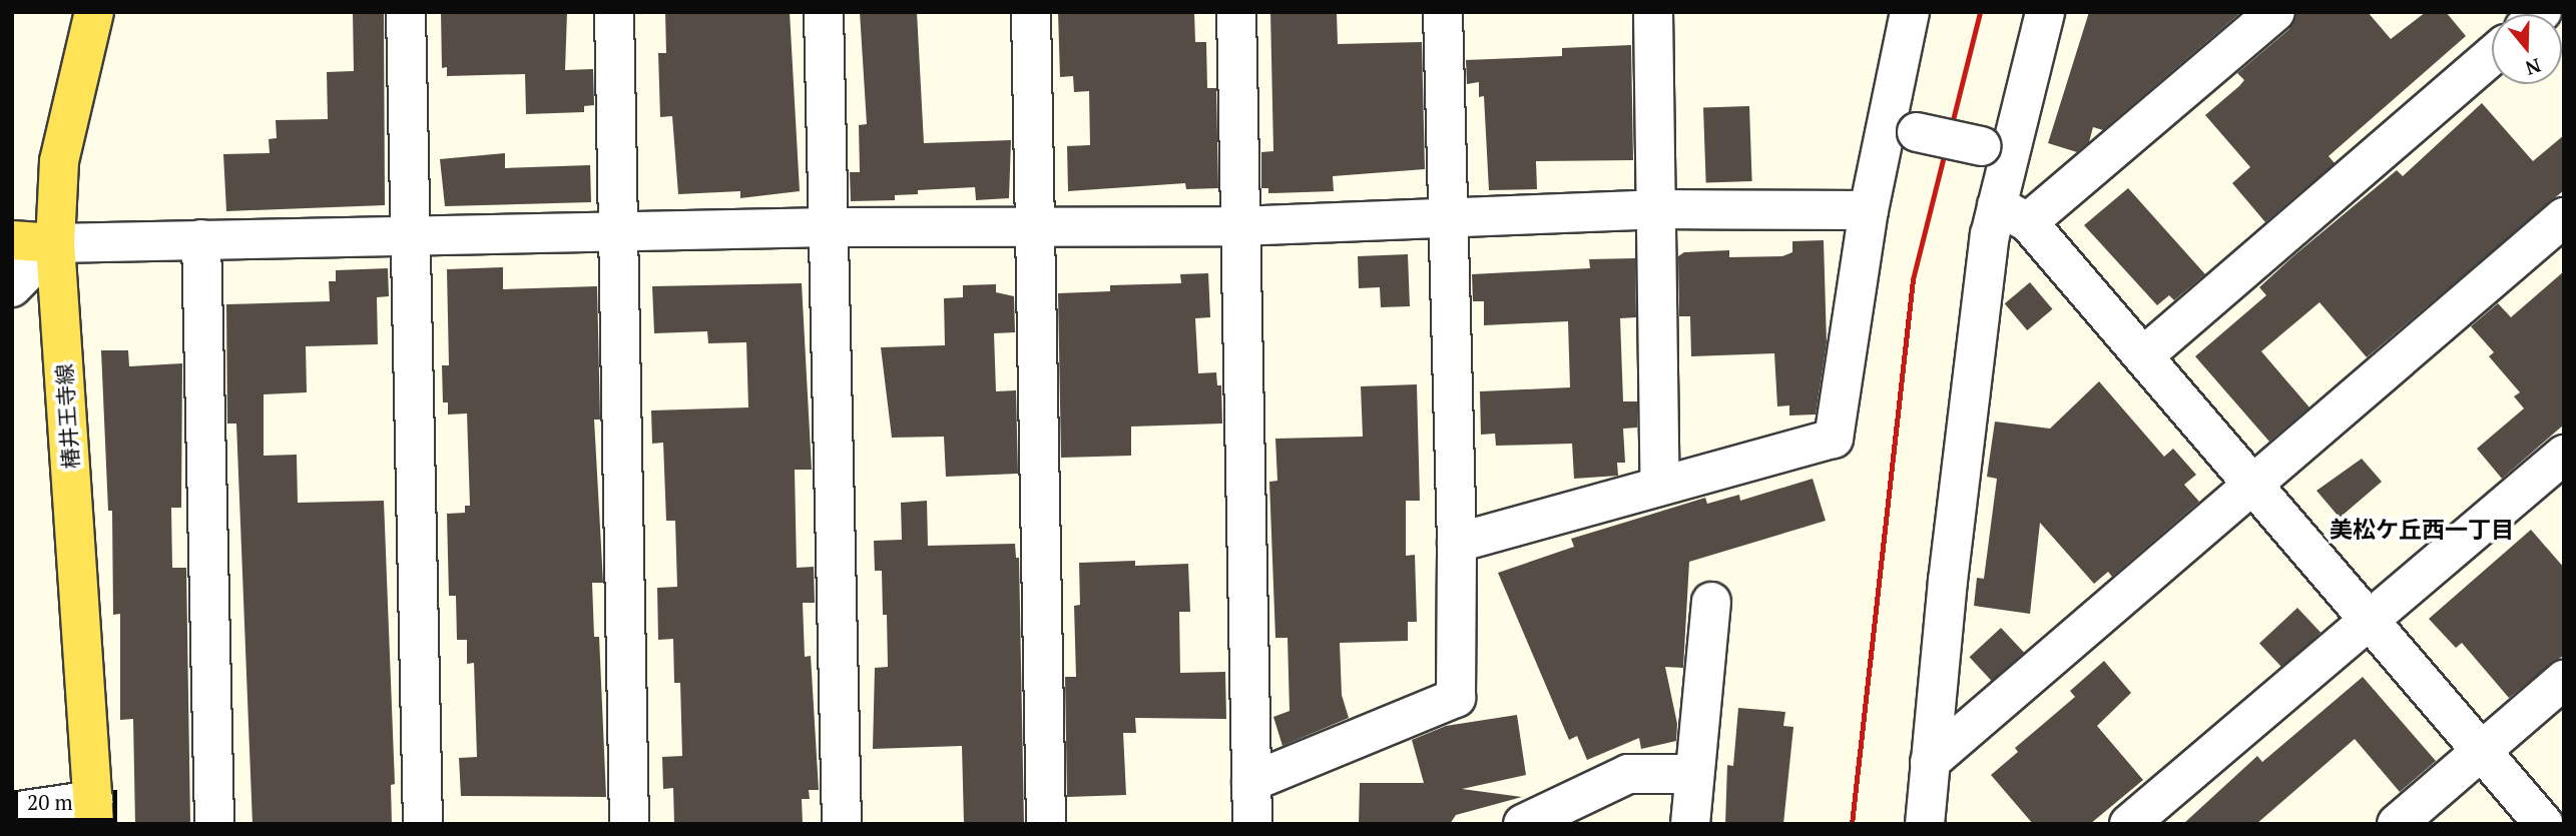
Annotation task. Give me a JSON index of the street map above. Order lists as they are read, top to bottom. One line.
{"streets":{"main road":["椿井王寺線"]},"districts":["美松ケ丘西一丁目"],"scale_bar":"20 m","north":"bottom"}
